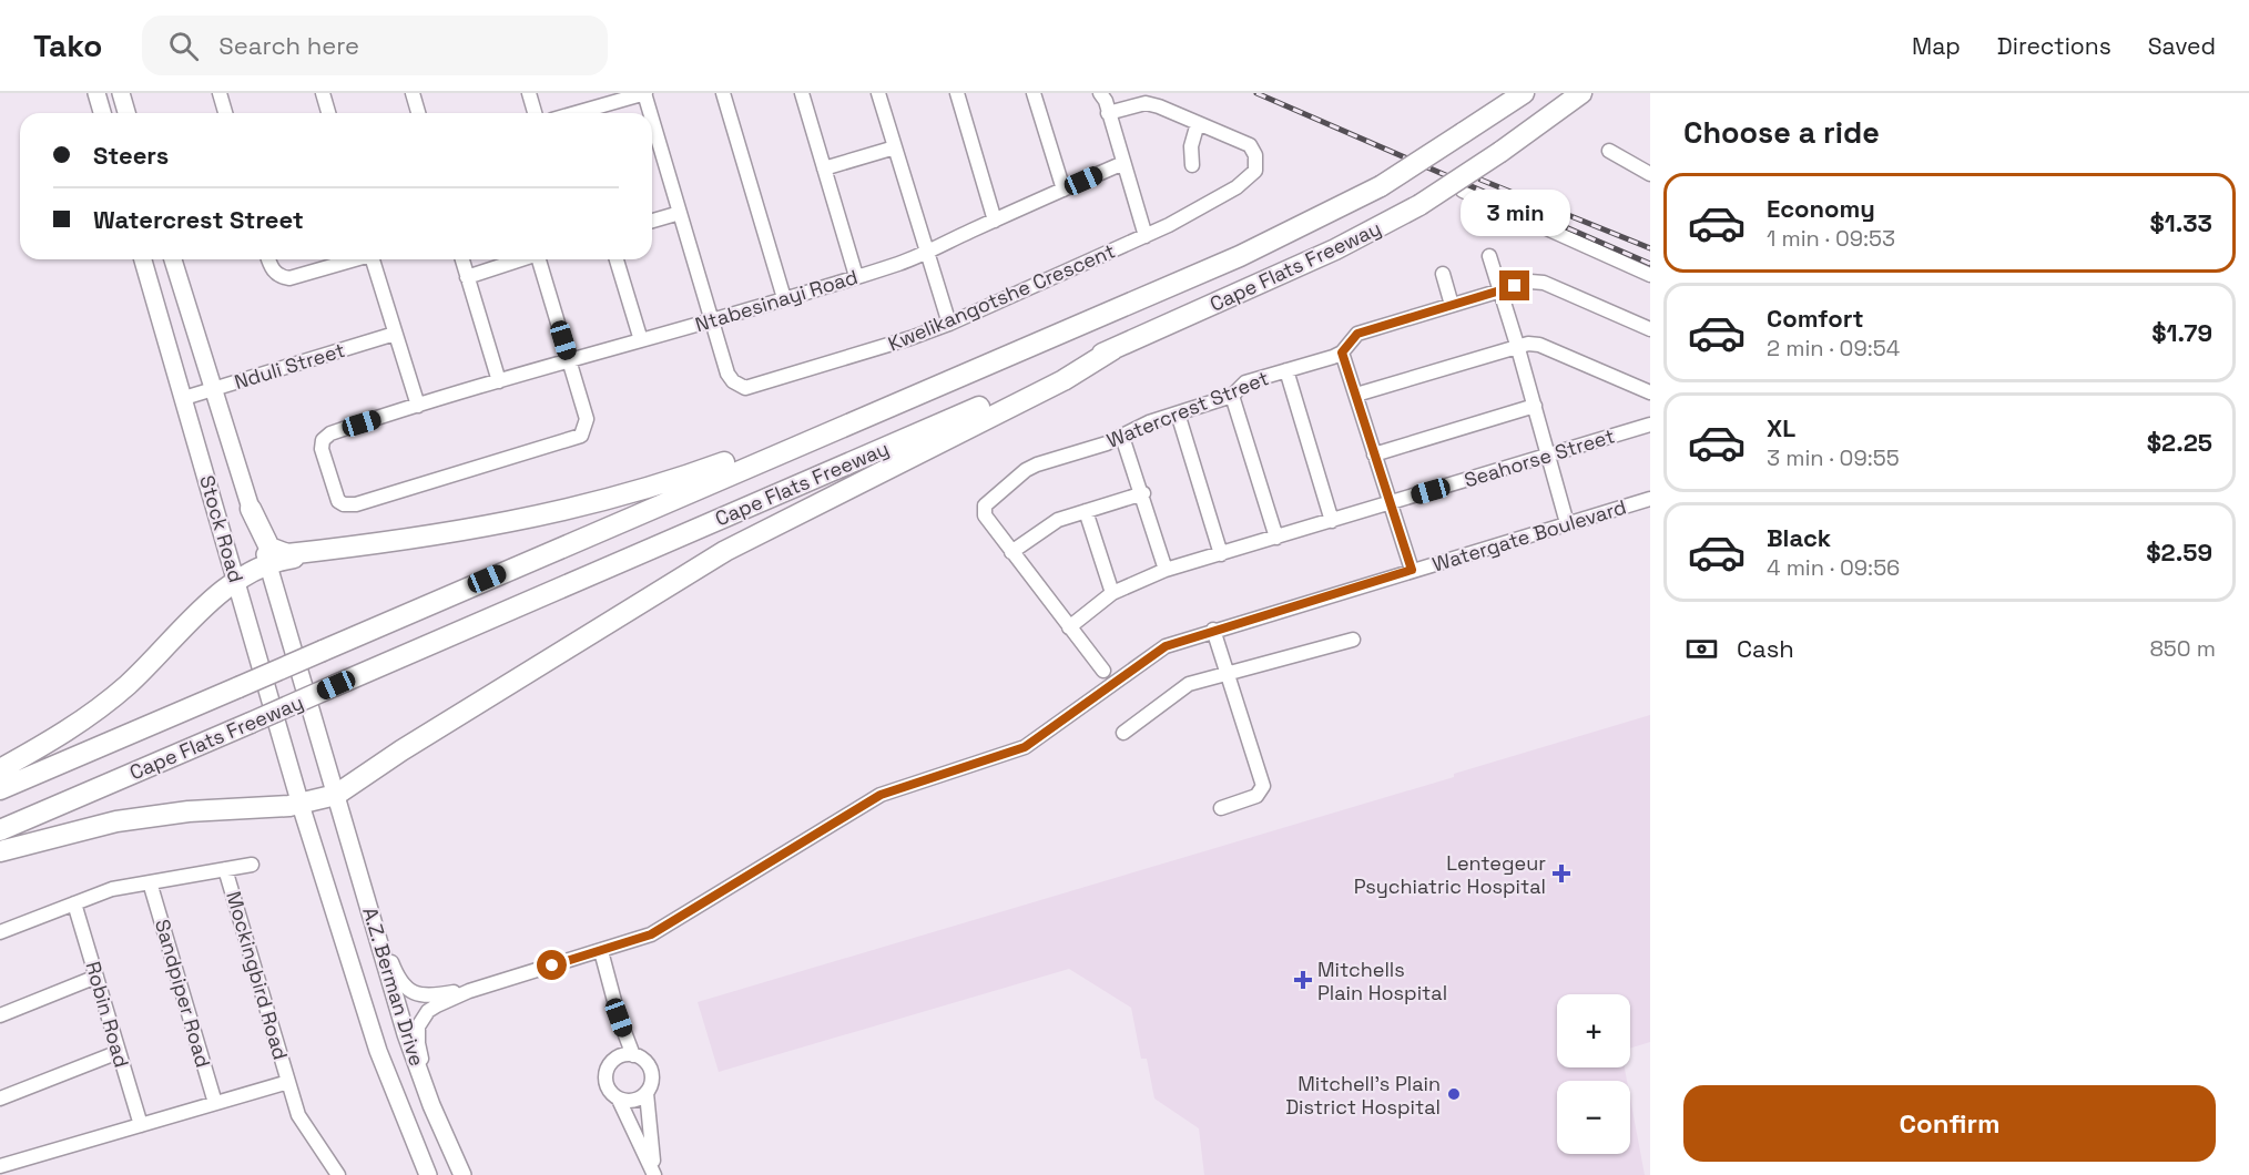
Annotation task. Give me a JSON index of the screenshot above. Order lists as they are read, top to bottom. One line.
{"streets":{"highway":["Cape Flats Freeway"],"main road":["Stock Road","A.Z. Berman Drive"],"street":["Kwelikangotshe Crescent","Ntabesinayi Road","Nduli Street","Watercrest Street","Seahorse Street","Watergate Boulevard","Mockingbird Road","Sandpiper Road","Robin Road"]},"crossings":[["Kwelikangotshe Crescent","Ntabesinayi Road"],["Nduli Street","Stock Road"],["Stock Road","A.Z. Berman Drive"],["Watergate Boulevard","A.Z. Berman Drive"],["Mockingbird Road","Sandpiper Road"],["Mockingbird Road","Robin Road"]],"places":{"health":["Lentegeur Psychiatric Hospital","Mitchells Plain Hospital"],"other":["Mitchell's Plain District Hospital"]},"page":{"header":"Tako","search":"Search here","nav":["Map","Directions","Saved"],"heading":"Choose a ride","banner":["Steers","Watercrest Street"],"list":[{"name":"Economy","note":"1 min · 09:53","value":"$1.33"},{"name":"Comfort","note":"2 min · 09:54","value":"$1.79"},{"name":"XL","note":"3 min · 09:55","value":"$2.25"},{"name":"Black","note":"4 min · 09:56","value":"$2.59"}],"bubble":"3 min","pay":["Cash","850 m"],"map_buttons":["+","−"],"buttons":"Confirm"}}
